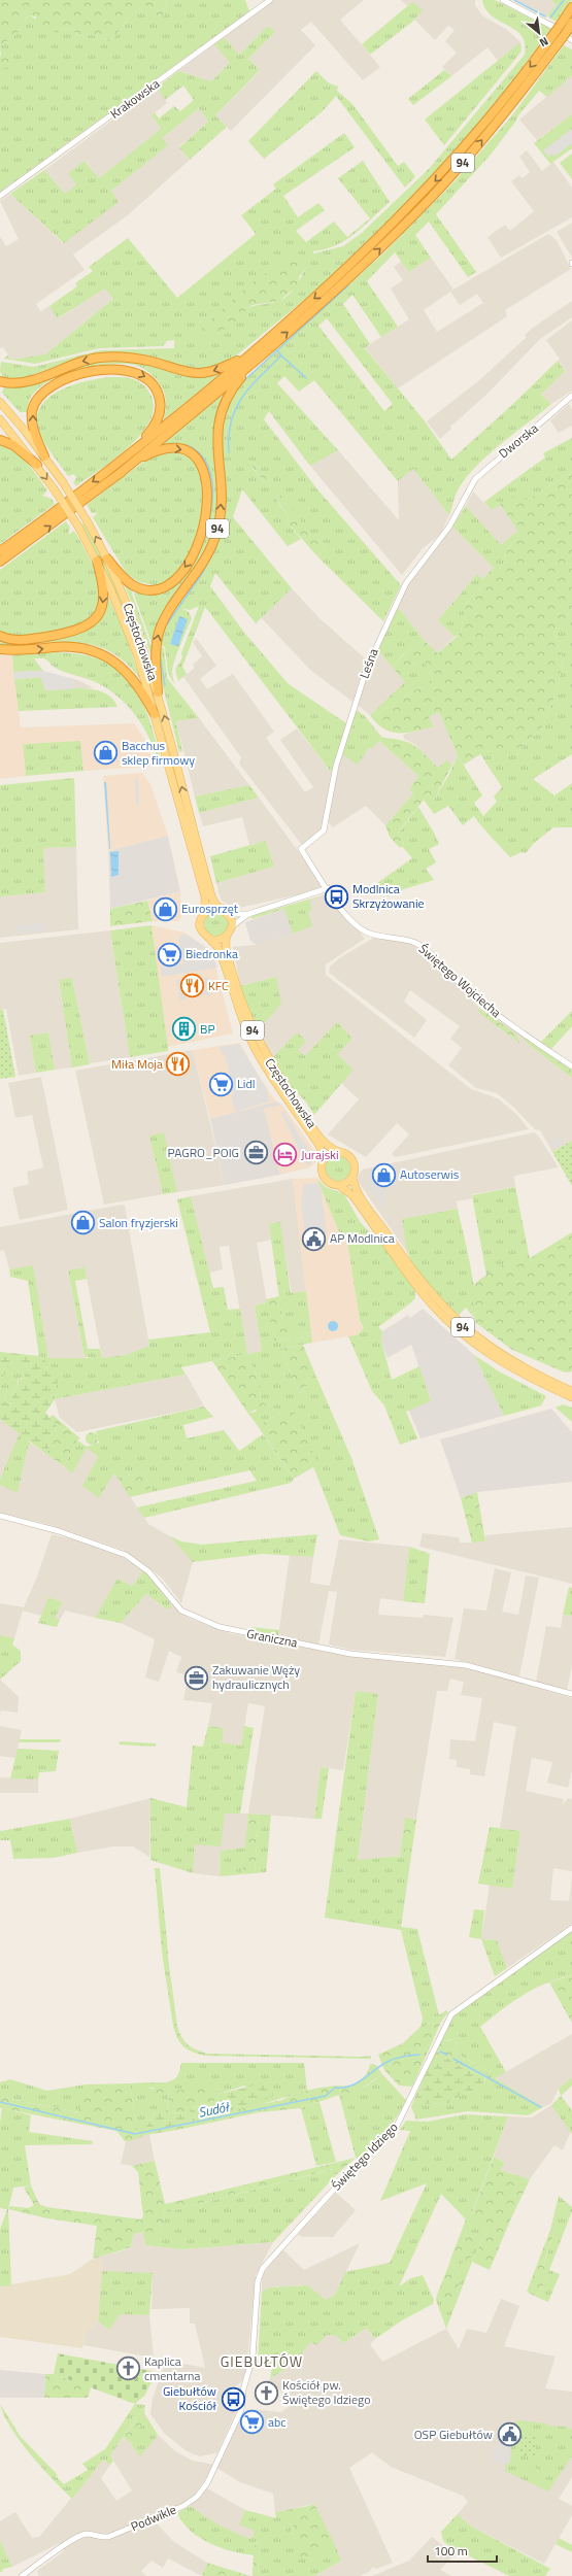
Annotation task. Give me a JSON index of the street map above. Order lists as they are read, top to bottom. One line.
{"streets":{"highway":["94"],"main road":["Częstochowska"],"street":["Krakowska","Dworska","Leśna","Świętego Wojciecha","Graniczna","Świętego Idziego","Podwikle"]},"crossings":[["94","Częstochowska"],["Dworska","Leśna"],["Leśna","Świętego Wojciecha"],["Świętego Idziego","Podwikle"]],"districts":["GIEBUŁTÓW"],"water":["Sudół"],"places":{"shop":["Bacchus sklep firmowy","Eurosprzęt","Autoserwis","Salon fryzjerski"],"bus stop":["Modlnica Skrzyżowanie","Giebułtów Kościół"],"supermarket":["Biedronka","Lidl","abc"],"restaurant":["KFC","Miła Moja"],"building":["BP"],"office":["PAGRO_POIG","Zakuwanie Węży hydraulicznych"],"hotel":["Jurajski"],"public building":["AP Modlnica","OSP Giebułtów"],"church":["Kaplica cmentarna","Kościół pw. Świętego Idziego"]},"scale_bar":"100 m","north":"bottom right"}
